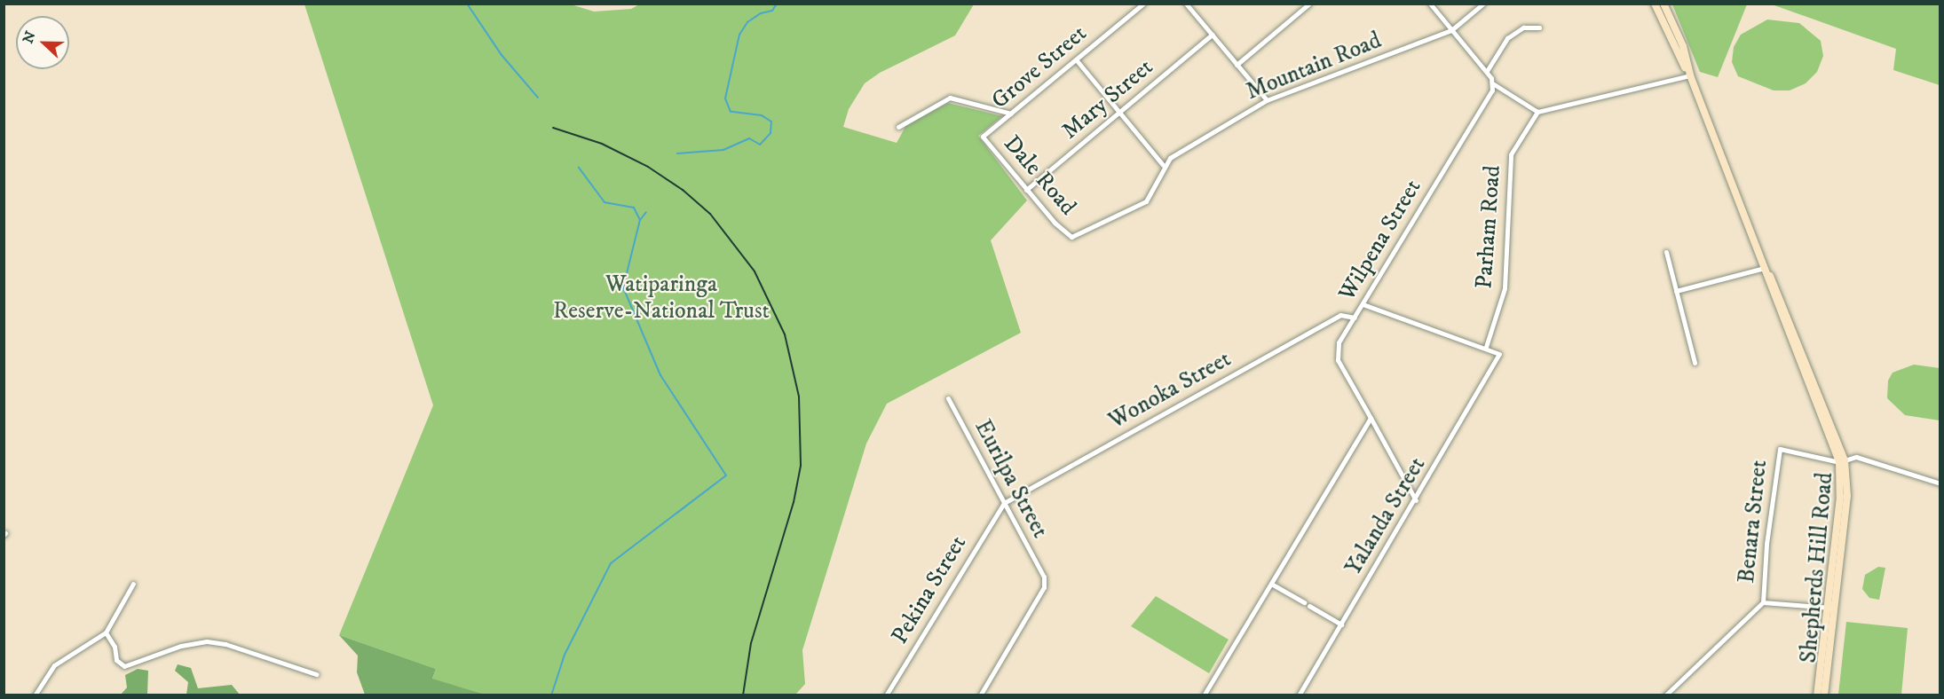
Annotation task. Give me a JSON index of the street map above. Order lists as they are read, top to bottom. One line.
{"streets":{"main road":["Shepherds Hill Road"],"street":["Mountain Road","Grove Street","Mary Street","Dale Road","Parham Road","Wilpena Street","Wonoka Street","Eurilpa Street","Yalanda Street","Benara Street","Pekina Street"]},"crossings":[["Mountain Road","Dale Road"],["Grove Street","Dale Road"],["Mary Street","Dale Road"],["Parham Road","Yalanda Street"],["Wilpena Street","Wonoka Street"],["Wilpena Street","Yalanda Street"],["Wonoka Street","Eurilpa Street"],["Wonoka Street","Pekina Street"],["Eurilpa Street","Pekina Street"],["Benara Street","Shepherds Hill Road"]],"parks":["Watiparinga Reserve-National Trust"],"north":"left"}
